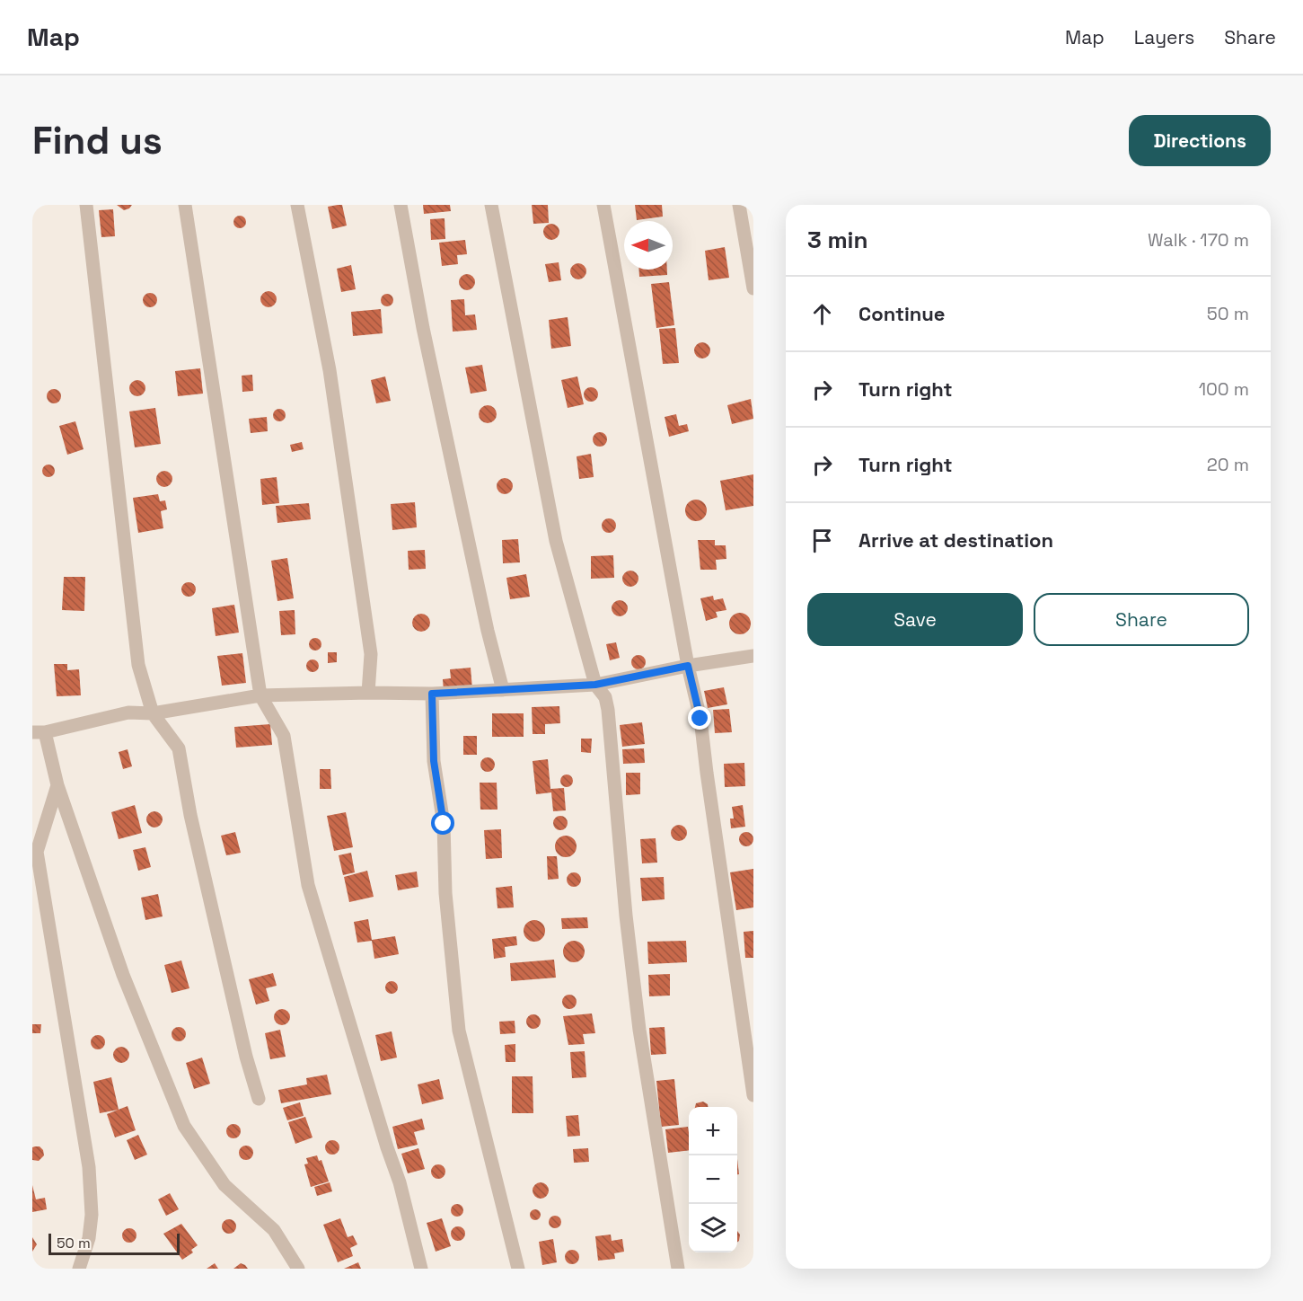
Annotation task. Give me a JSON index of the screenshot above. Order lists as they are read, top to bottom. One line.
{"scale_bar":"50 m","north":"left","page":{"header":"Map","nav":["Map","Layers","Share"],"buttons":["Directions",["Save","Share"]],"title":"Find us","heading":["3 min","Walk · 170 m"],"list":[["Continue","50 m"],["Turn right","100 m"],["Turn right","20 m"],"Arrive at destination"],"map_buttons":["+","−"],"scale":"50 m"}}
